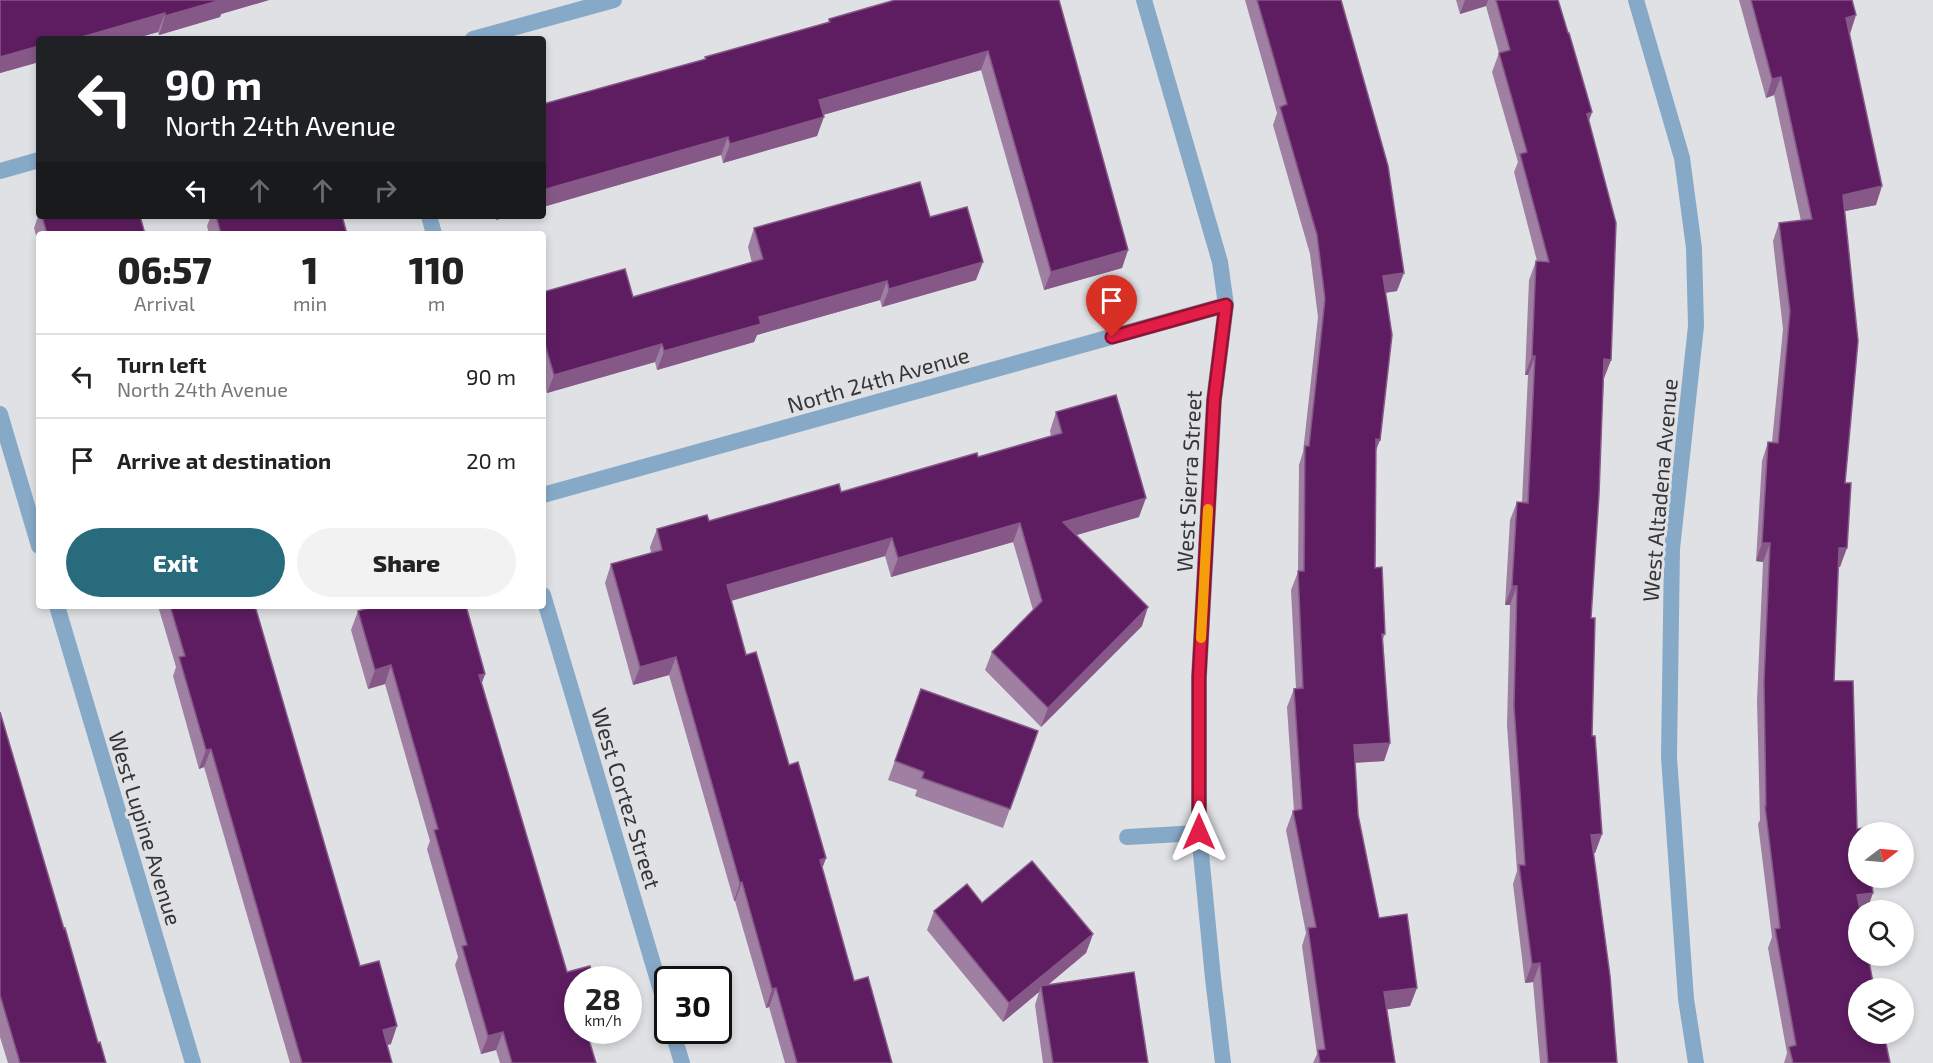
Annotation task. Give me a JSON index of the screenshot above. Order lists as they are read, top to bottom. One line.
{"streets":{"street":["North 24th Avenue","West Sierra Street","West Altadena Avenue","West Cortez Street","West Lupine Avenue"]},"crossings":[["North 24th Avenue","West Sierra Street"]],"north":"right","page":{"turn":["90 m","North 24th Avenue"],"eta":["06:57","Arrival","1","min","110","m"],"list":[{"name":"Turn left","note":"North 24th Avenue","value":"90 m"},{"name":"Arrive at destination","value":"20 m"}],"buttons":["Exit","Share"],"speed":"28 km/h","limit":"30"}}
